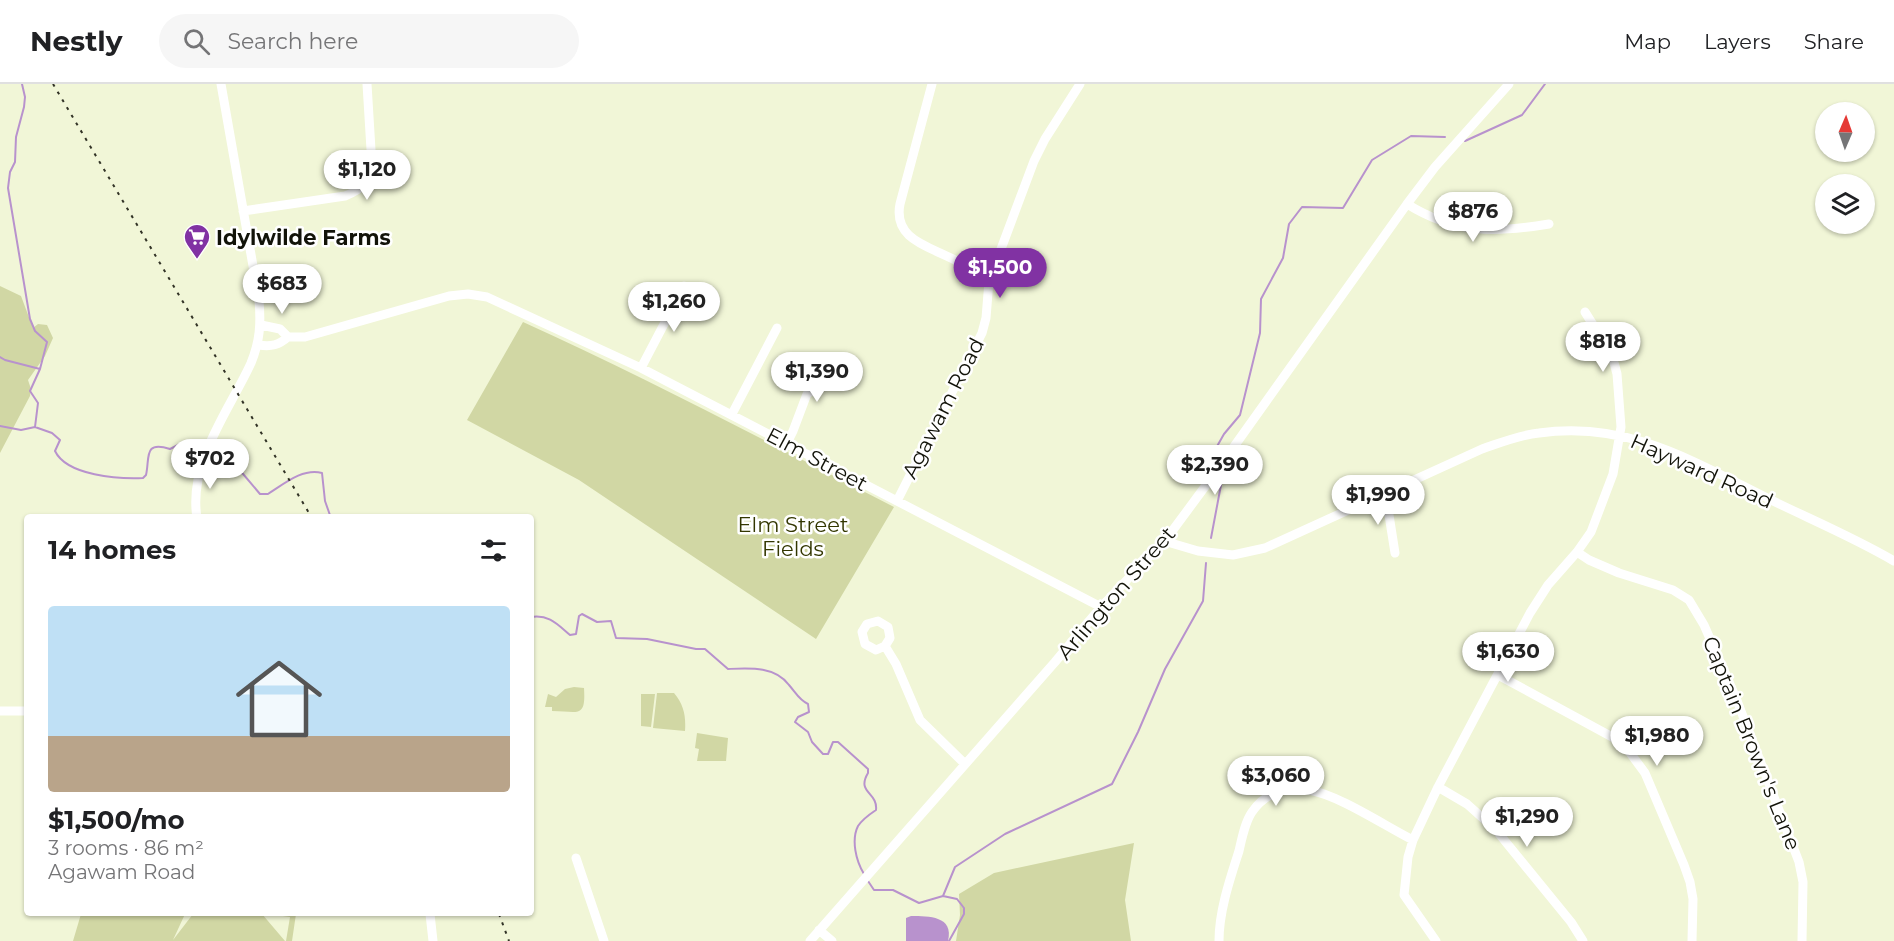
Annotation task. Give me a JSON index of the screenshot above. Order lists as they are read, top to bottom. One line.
{"streets":{"street":["Agawam Road","Elm Street","Hayward Road","Arlington Street","Captain Brown's Lane"]},"crossings":[["Agawam Road","Elm Street"],["Elm Street","Arlington Street"],["Hayward Road","Arlington Street"]],"parks":["Elm Street Fields"],"places":{"supermarket":["Idylwilde Farms"]},"north":"top","page":{"header":"Nestly","search":"Search here","nav":["Map","Layers","Share"],"price":["$1,120","$876","$1,500","$683","$1,260","$818","$1,390","$702","$2,390","$1,990","$1,630","$1,980","$3,060","$1,290"],"heading":"14 homes","list":[{"name":"$1,500/mo","note":"3 rooms · 86 m² · Agawam Road"}]}}
